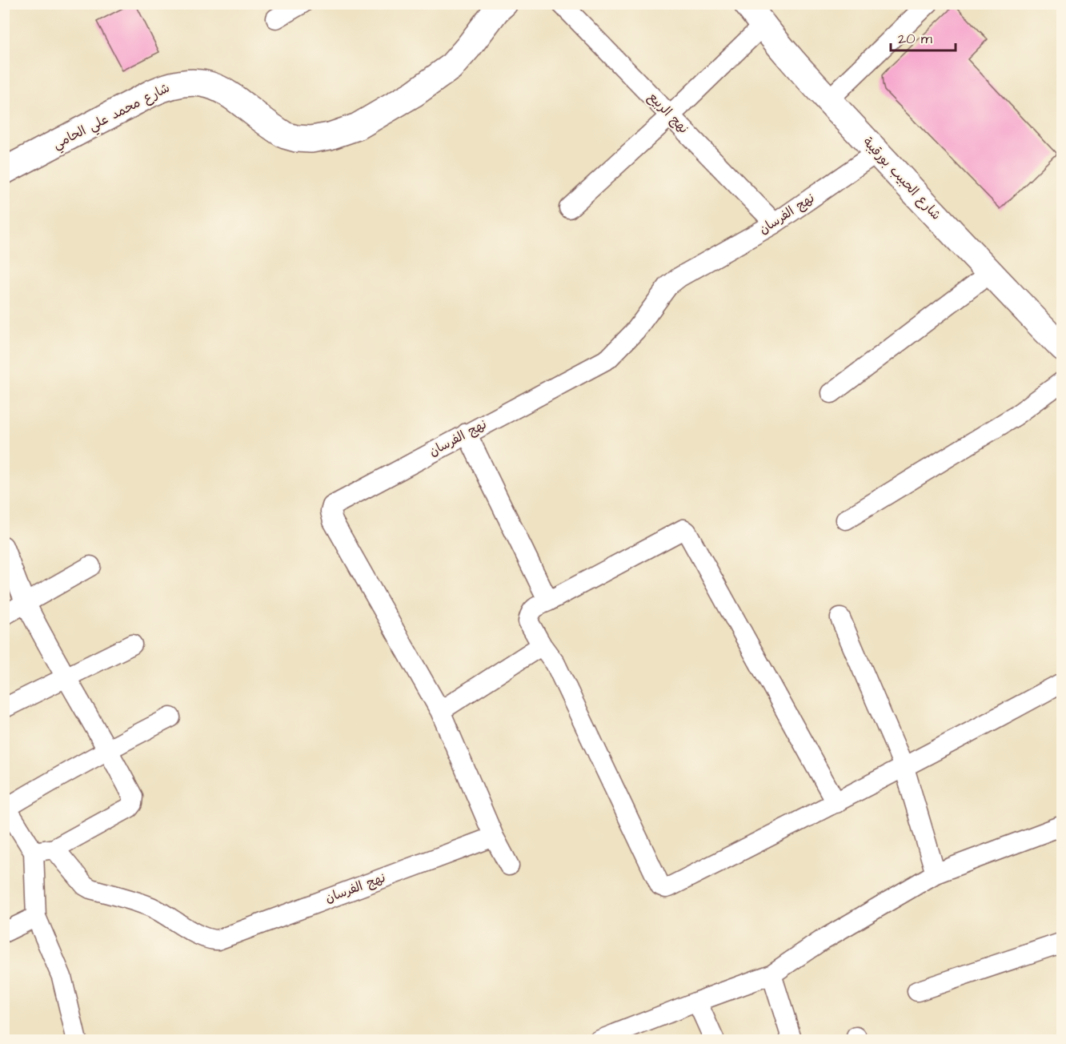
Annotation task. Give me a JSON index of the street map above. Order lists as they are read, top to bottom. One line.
{"streets":{"street":["نهج الربيع","شارع محمد علي الحامي","شارع الحبيب بورقيبة","نهج الفرسان"]},"crossings":[["نهج الربيع","نهج الفرسان"],["شارع الحبيب بورقيبة","نهج الفرسان"]],"scale_bar":"20 m"}
